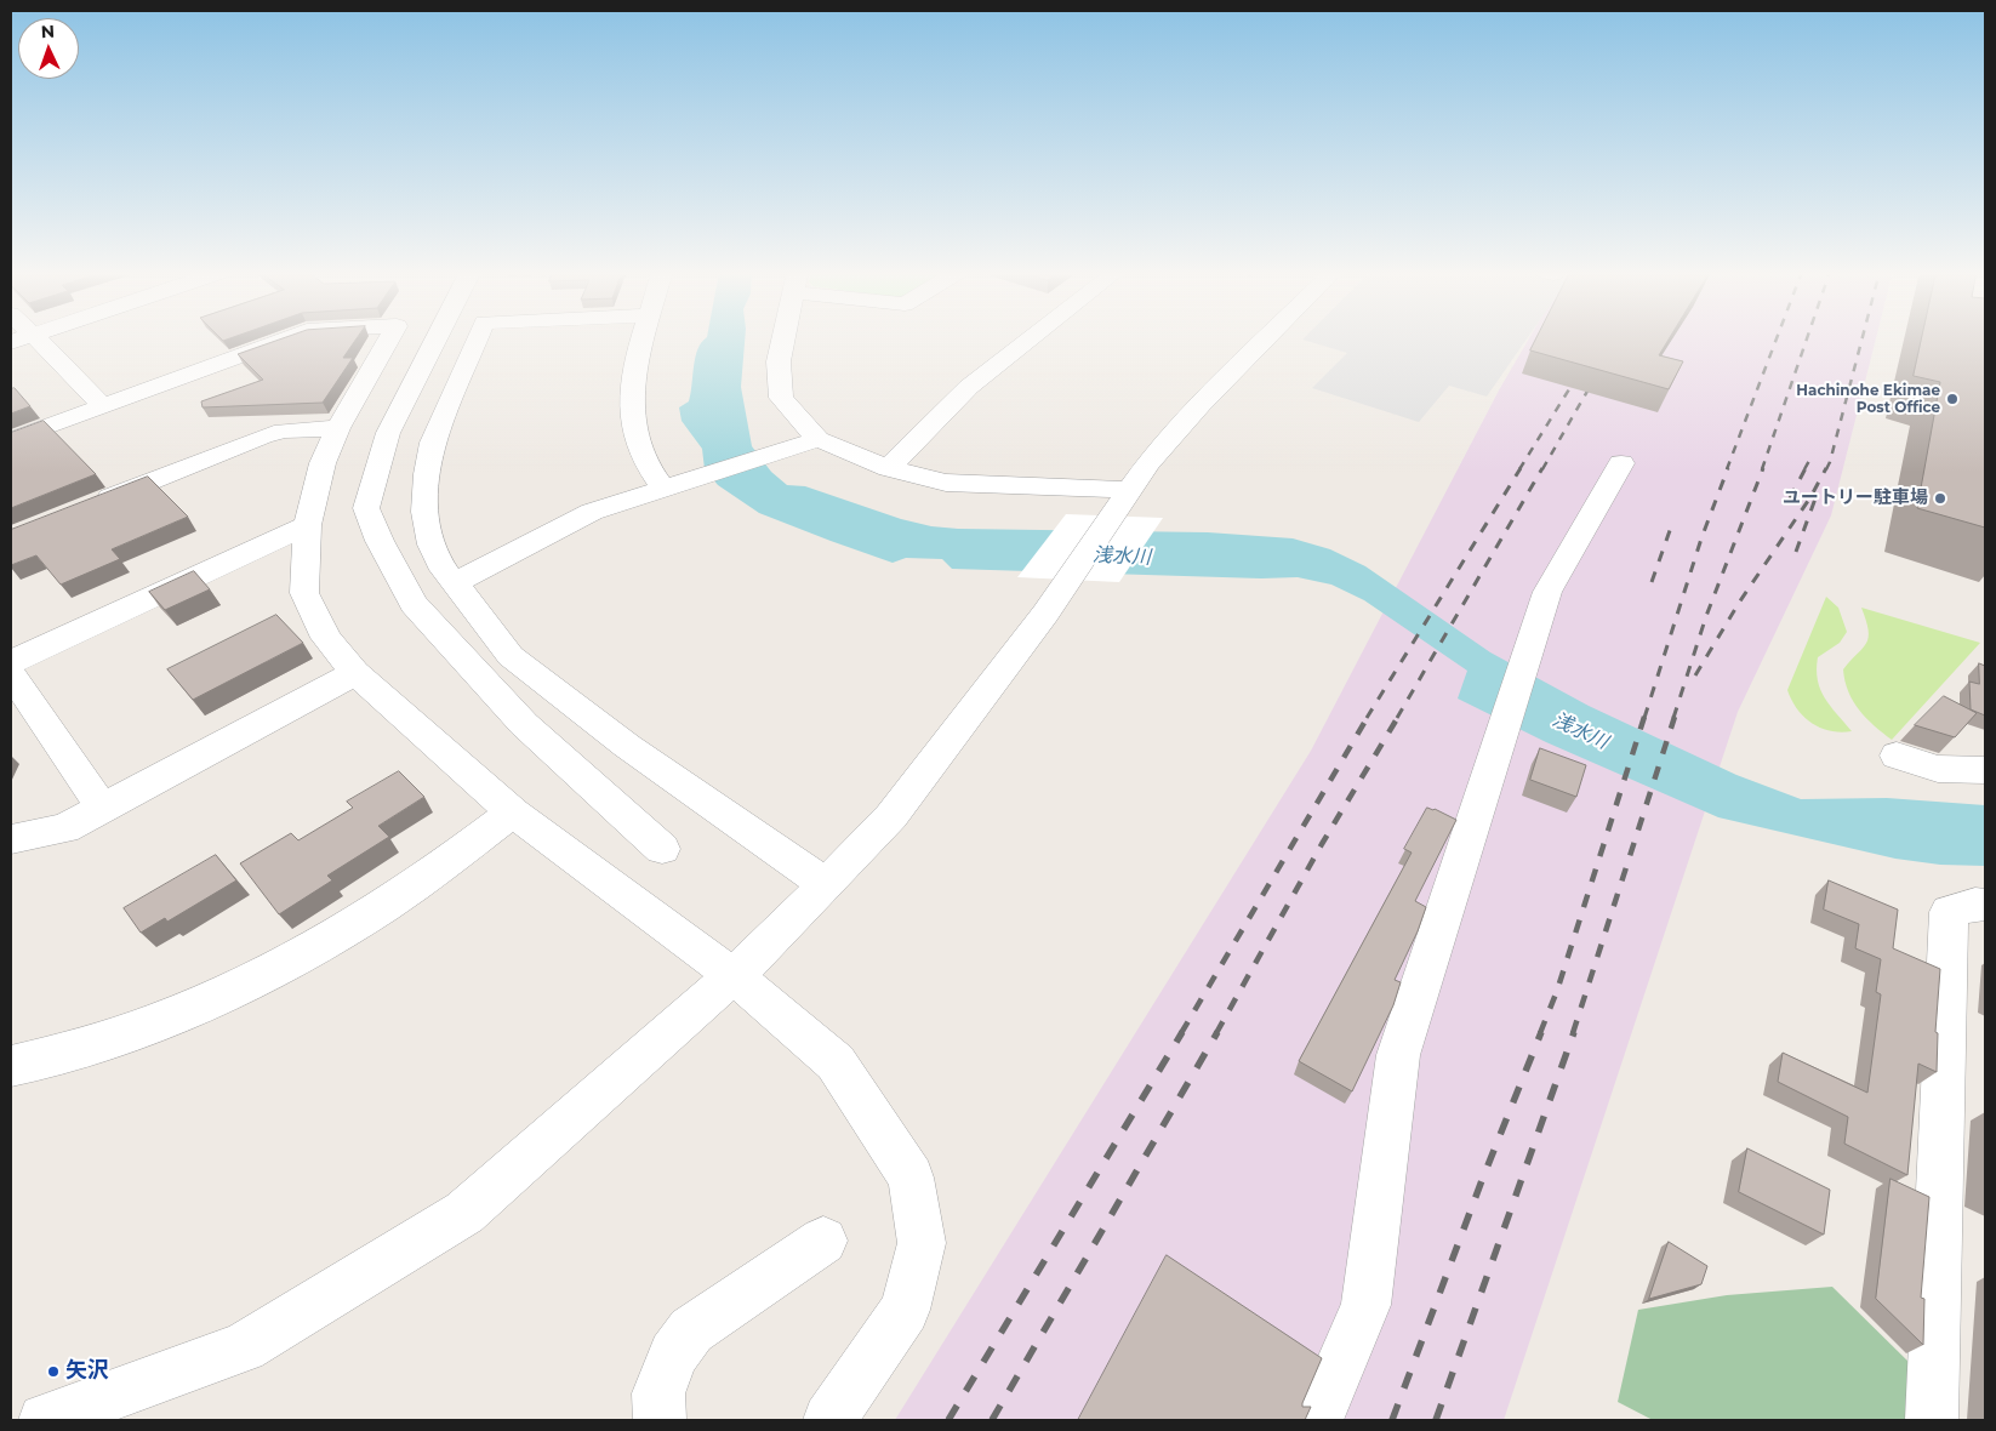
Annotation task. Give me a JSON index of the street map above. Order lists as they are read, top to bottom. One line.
{"water":["浅水川"],"places":["Hachinohe Ekimae Post Office","ユートリー駐車場","矢沢"],"north":"top"}
